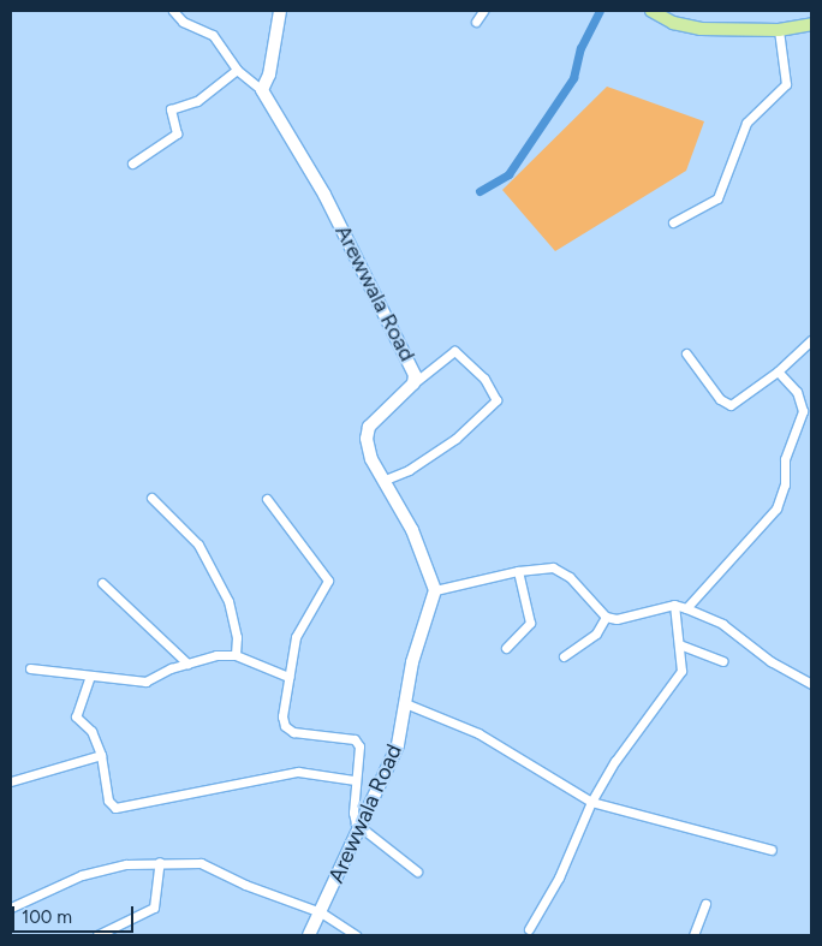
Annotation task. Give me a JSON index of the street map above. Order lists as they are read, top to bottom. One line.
{"streets":{"street":["Arewwala Road"]},"scale_bar":"100 m"}
